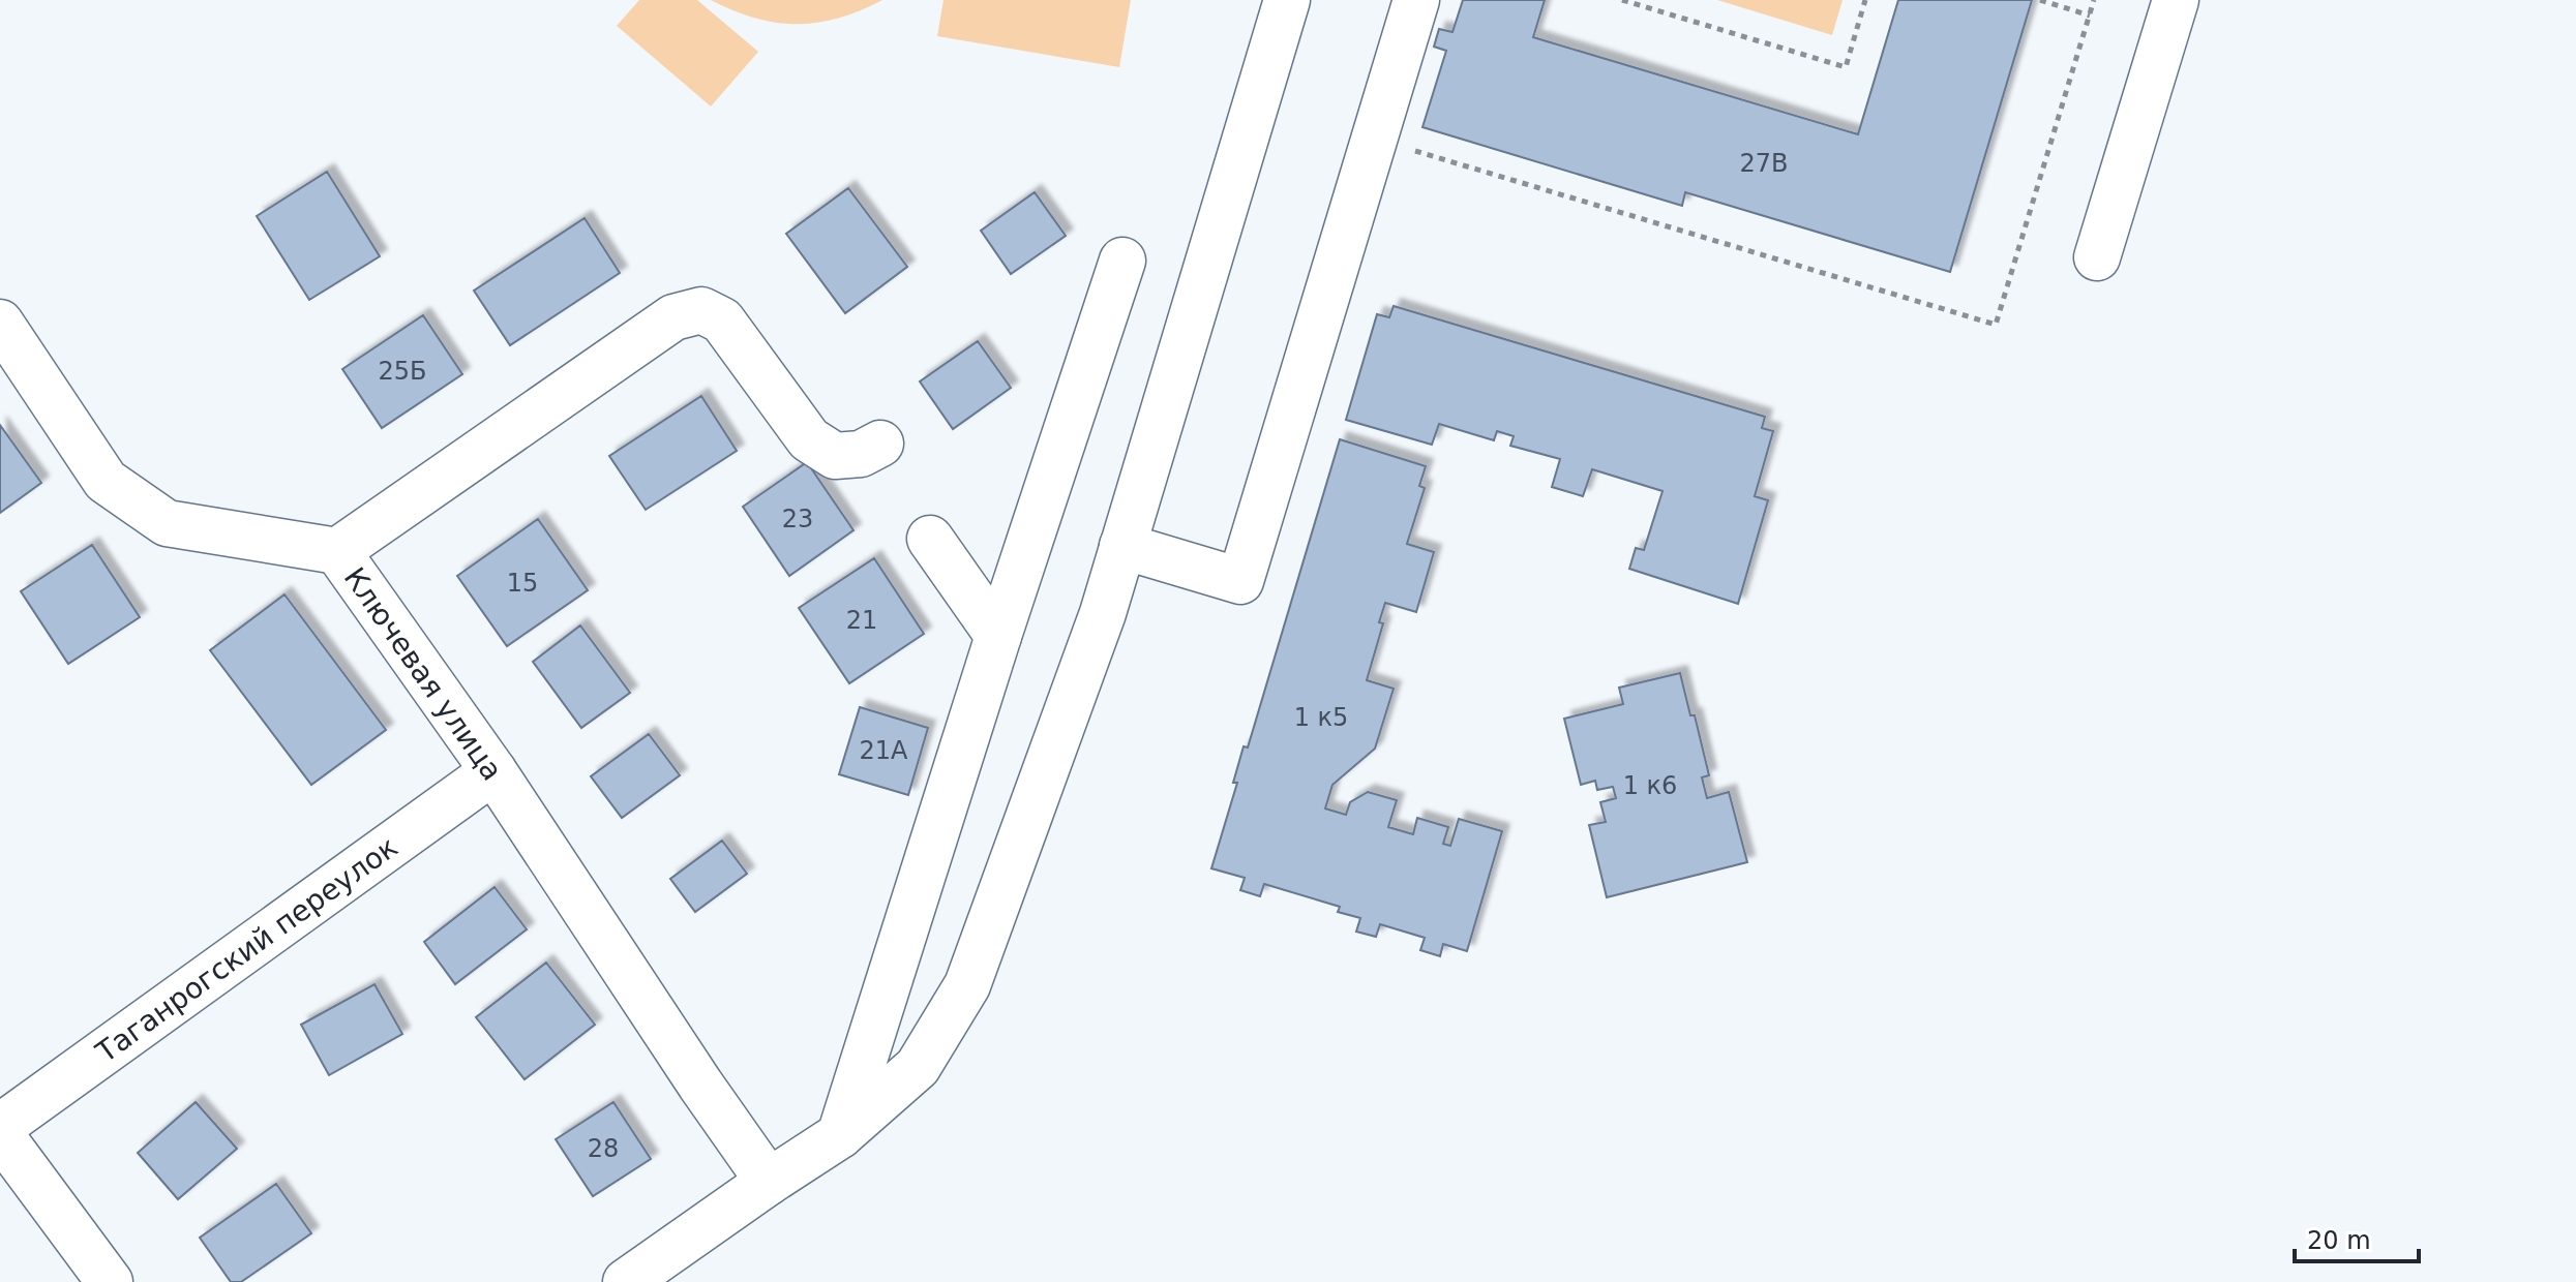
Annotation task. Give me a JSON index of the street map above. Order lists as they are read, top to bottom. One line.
{"streets":{"street":["Ключевая улица","Таганрогский переулок"]},"crossings":[["Ключевая улица","Таганрогский переулок"]],"house_numbers":["27В","25Б","23","15","21","1 к5","21А","1 к6","28"],"scale_bar":"20 m"}
